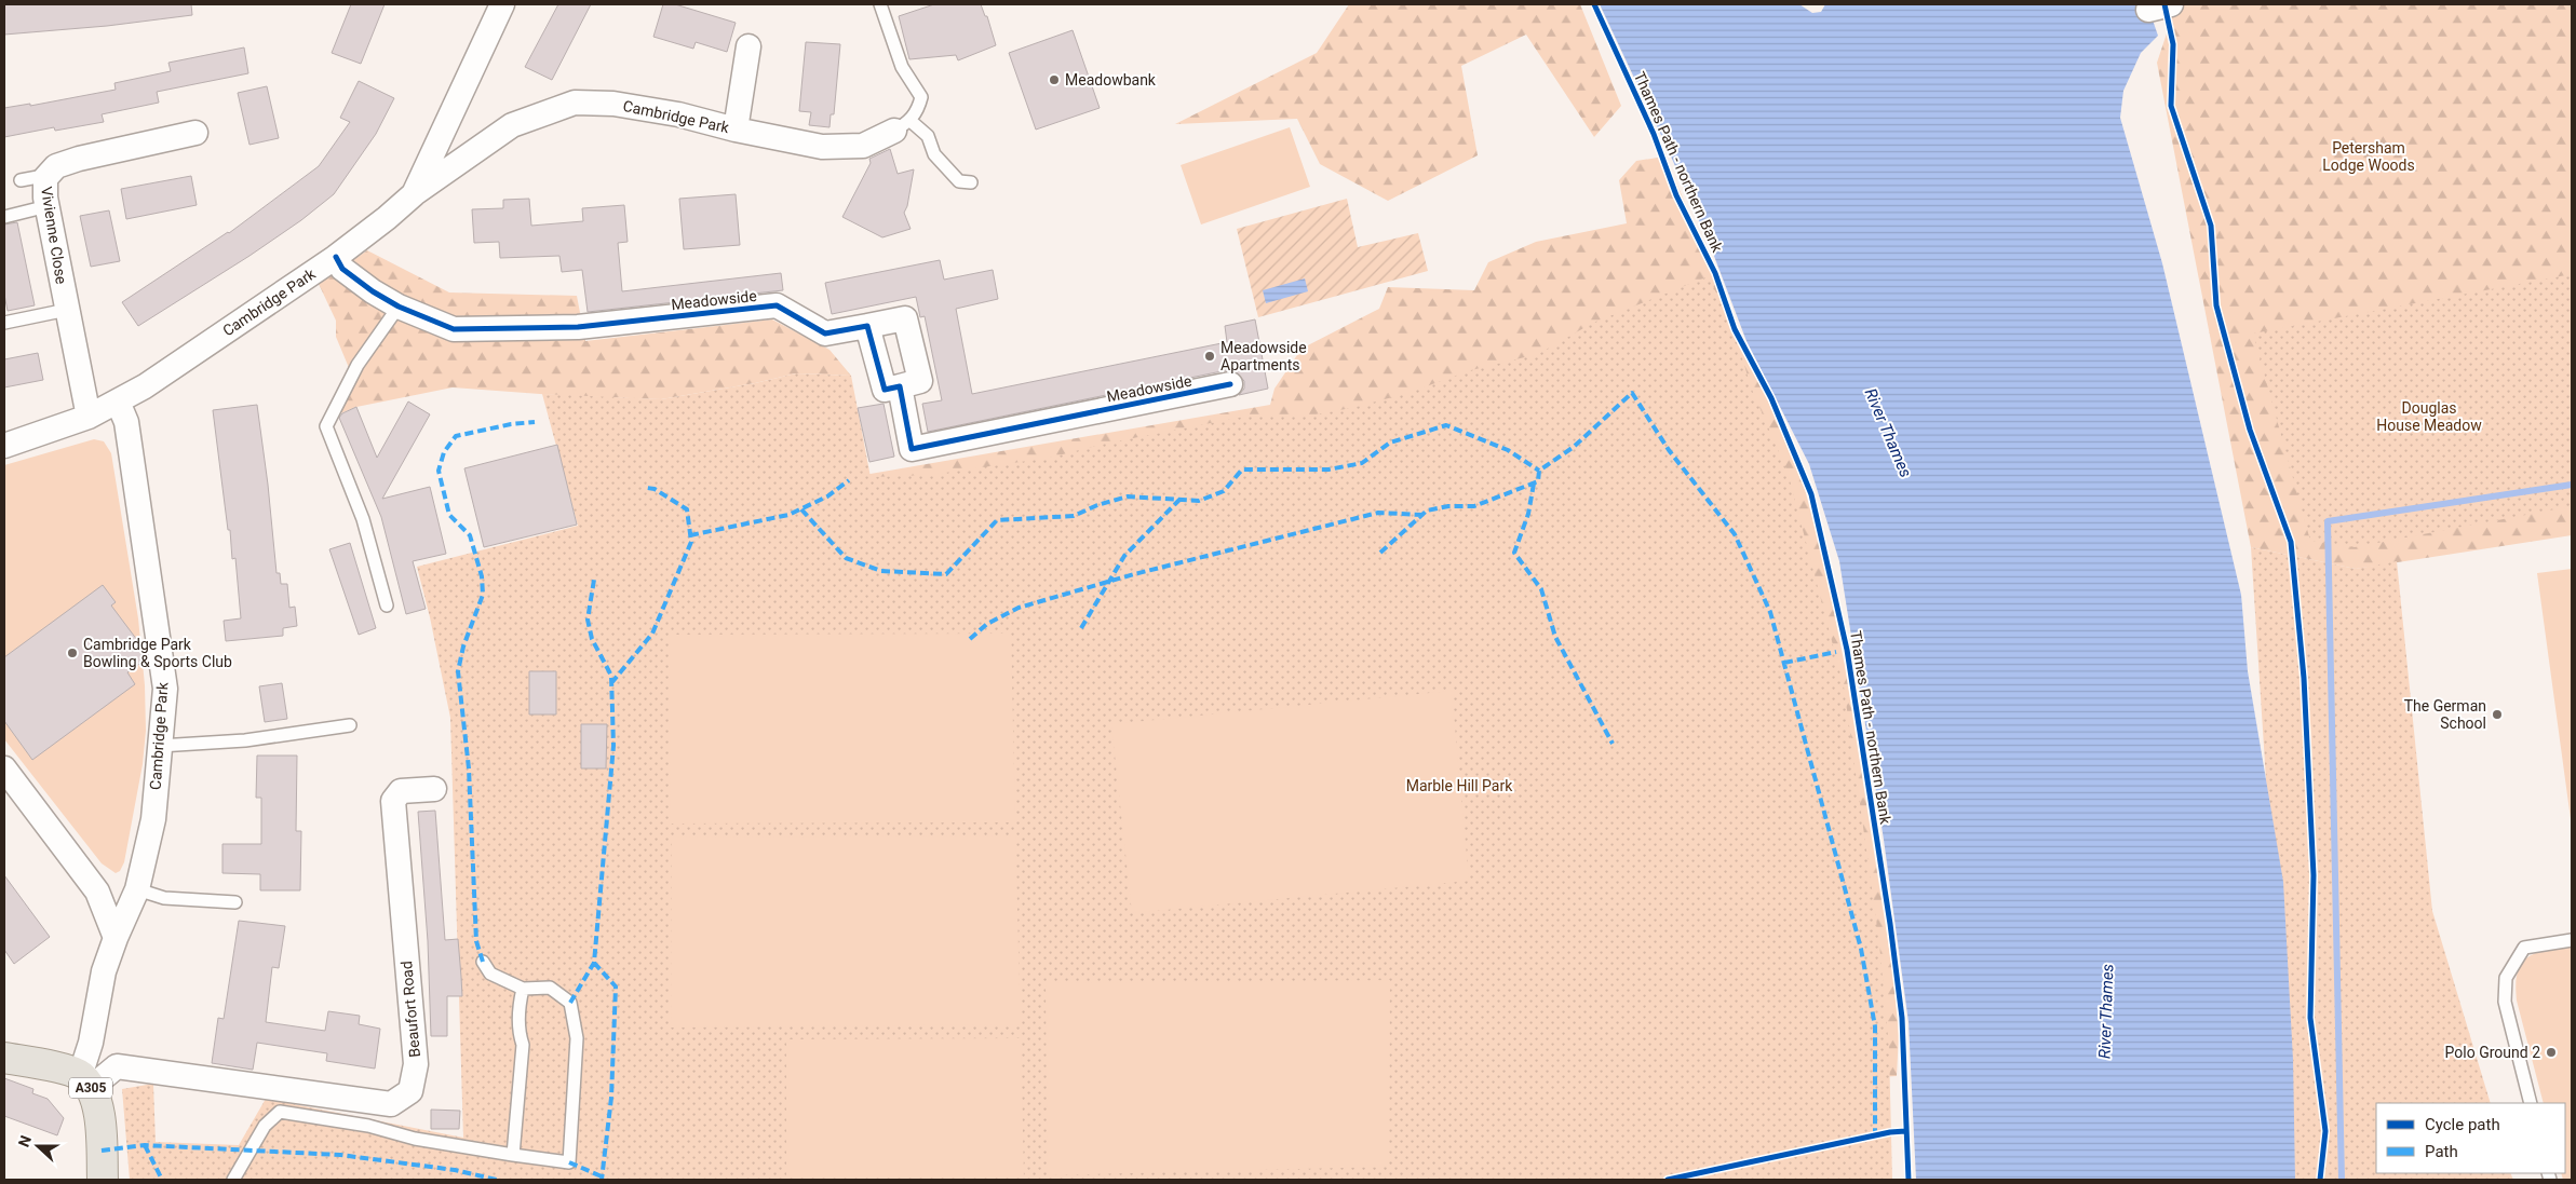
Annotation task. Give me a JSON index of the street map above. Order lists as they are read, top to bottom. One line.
{"streets":{"main road":["A305"],"street":["Cambridge Park","Vivienne Close","Meadowside","Beaufort Road"],"cycle path":["Thames Path - northern Bank"]},"crossings":[["Cambridge Park","Vivienne Close"],["Cambridge Park","Meadowside"],["Cambridge Park","Beaufort Road"],["Cambridge Park","A305"],["Beaufort Road","A305"]],"water":["River Thames"],"parks":["Petersham Lodge Woods","Douglas House Meadow","Marble Hill Park"],"places":["Meadowbank","Meadowside Apartments","Cambridge Park Bowling & Sports Club","The German School","Polo Ground 2"],"legend":["Cycle path","Path"],"north":"left"}
